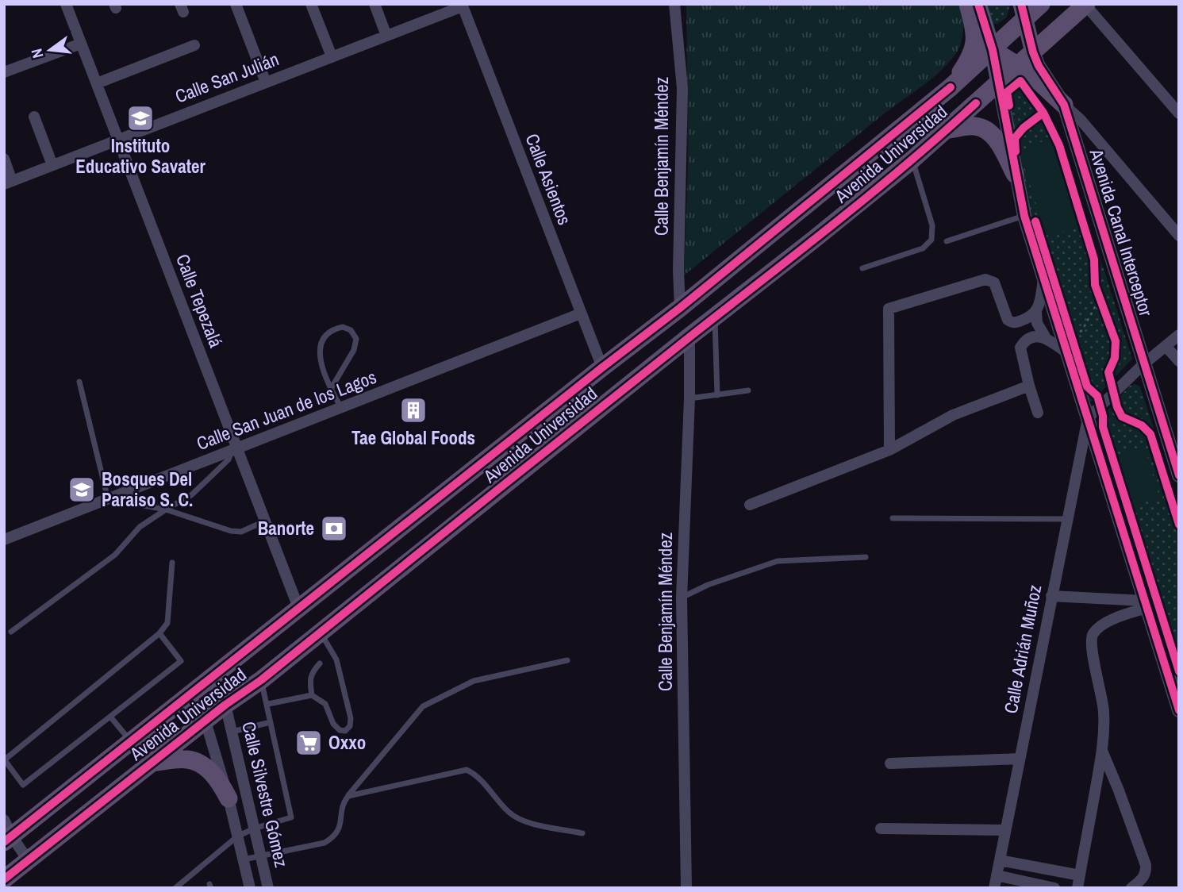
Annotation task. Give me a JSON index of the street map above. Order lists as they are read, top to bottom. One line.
{"streets":{"main road":["Avenida Universidad","Avenida Canal Interceptor"],"street":["Calle San Julián","Calle Benjamín Méndez","Calle Asientos","Calle Tepezalá","Calle San Juan de los Lagos","Calle Adrián Muñoz","Calle Silvestre Gómez"]},"crossings":[["Calle San Julián","Calle Asientos"],["Calle San Julián","Calle Tepezalá"],["Avenida Universidad","Calle Benjamín Méndez"],["Avenida Universidad","Calle Asientos"],["Avenida Universidad","Avenida Canal Interceptor"],["Avenida Universidad","Calle Tepezalá"],["Avenida Universidad","Calle Silvestre Gómez"],["Calle Asientos","Calle San Juan de los Lagos"],["Calle Tepezalá","Calle San Juan de los Lagos"]],"places":{"school or university":["Instituto Educativo Savater","Bosques Del Paraiso S. C."],"building":["Tae Global Foods"],"bank":["Banorte"],"supermarket":["Oxxo"]},"north":"left"}
